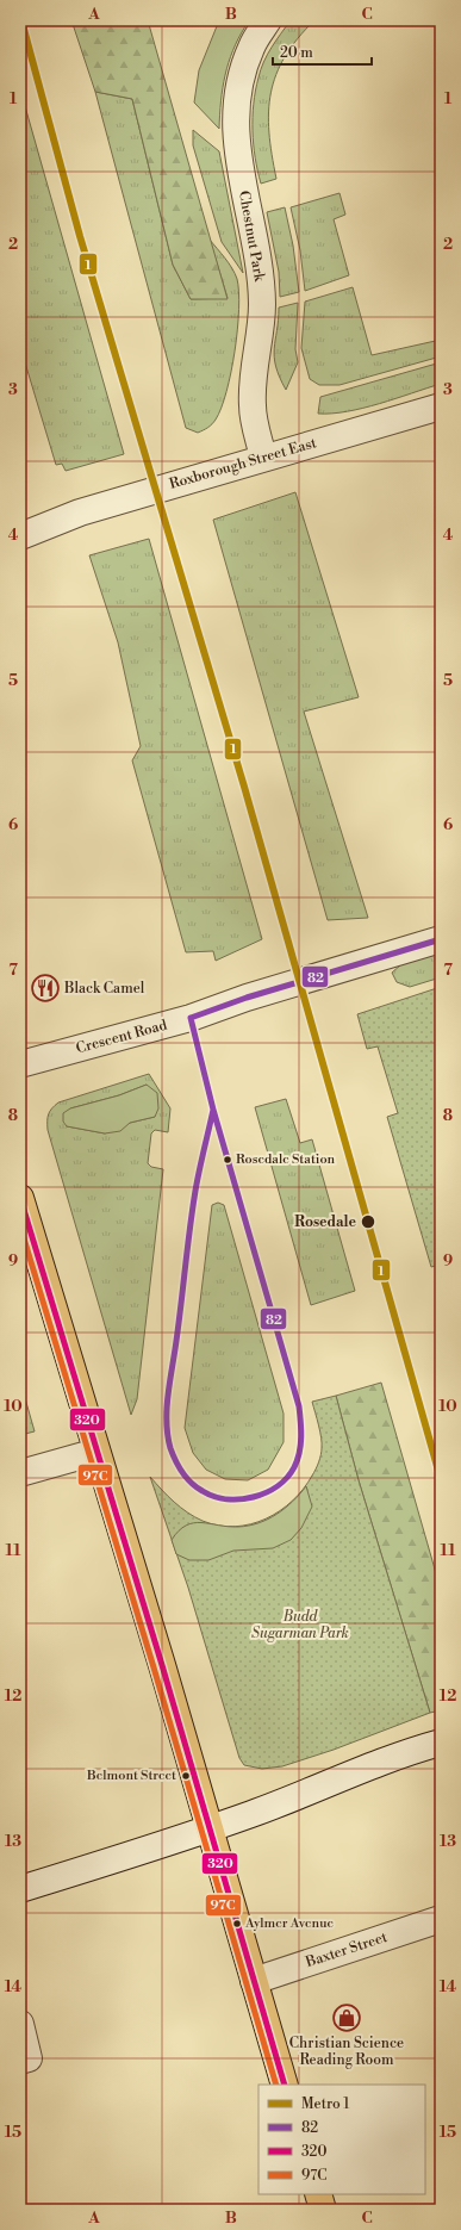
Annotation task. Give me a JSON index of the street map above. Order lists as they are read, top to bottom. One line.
{"streets":{"street":["Chestnut Park","Roxborough Street East","Crescent Road","Baxter Street"]},"crossings":[["Chestnut Park","Roxborough Street East"]],"parks":["Budd Sugarman Park"],"places":{"restaurant":["Black Camel"],"other":["Rosedale Station","Rosedale","Belmont Street","Aylmer Avenue"],"shop":["Christian Science Reading Room"]},"lines":["metro line 1","transit line 82","transit line 320","transit line 97C"],"legend":["Metro 1","82","320","97C"],"scale_bar":"20 m","grid":{"columns":["A","B","C"],"rows":["1","2","3","4","5","6","7","8","9","10","11","12","13","14","15"]}}
